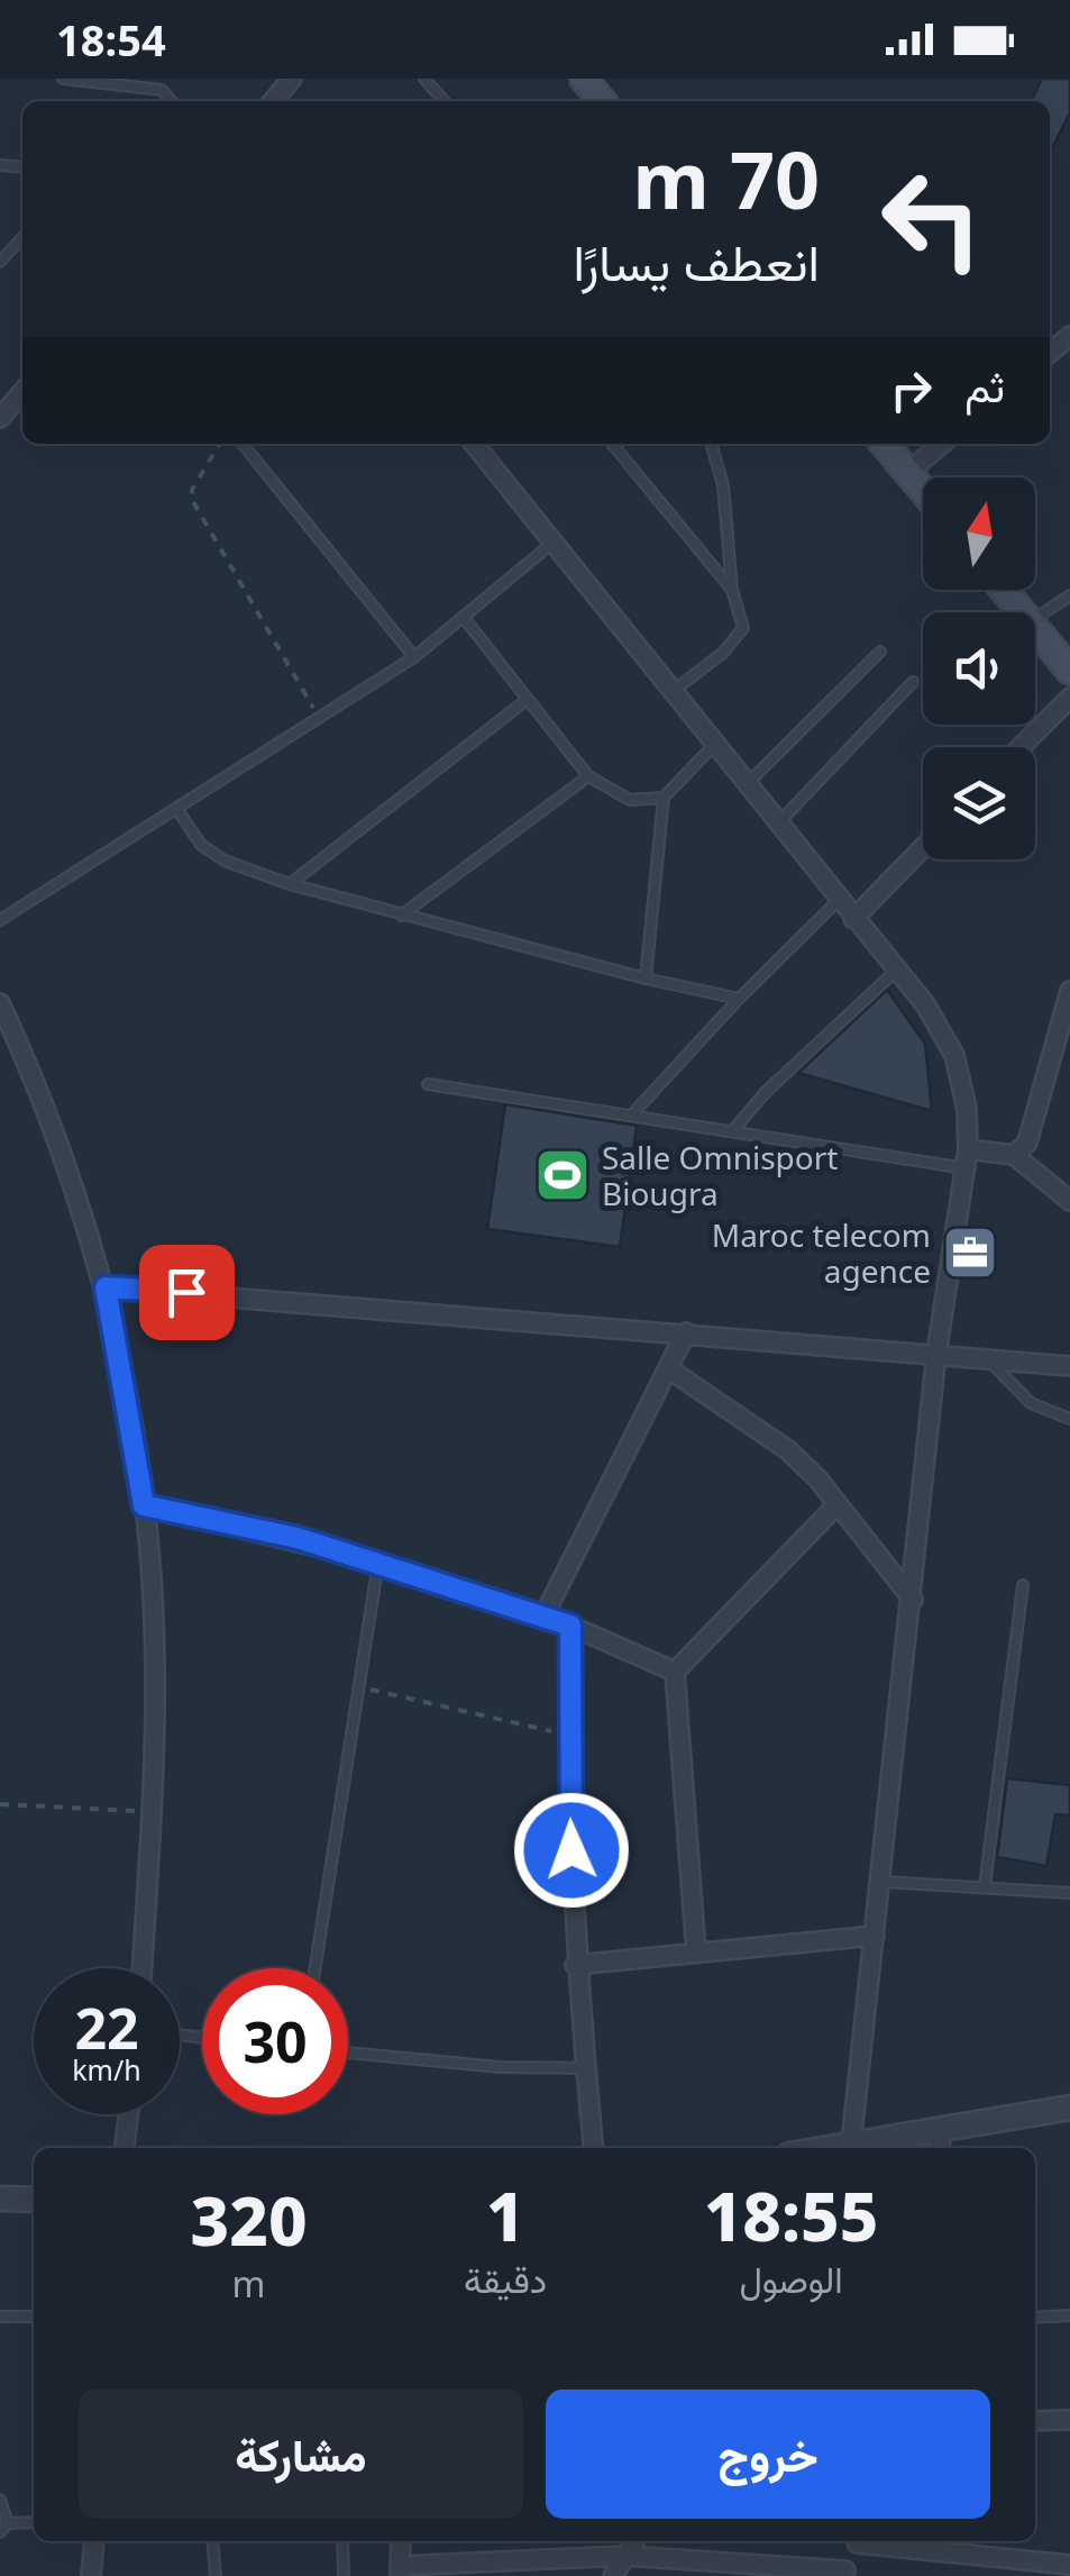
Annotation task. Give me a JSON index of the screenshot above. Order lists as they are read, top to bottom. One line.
{"places":{"sports":["Salle Omnisport Biougra"],"office":["Maroc telecom agence"]},"north":"top","page":{"status":"18:54","turn":["70 m","انعطف يسارًا"],"then":"ثم","speed":"22 km/h","limit":"30","eta":["18:55","الوصول","1","دقيقة","320","m"],"buttons":["خروج","مشاركة"]}}
